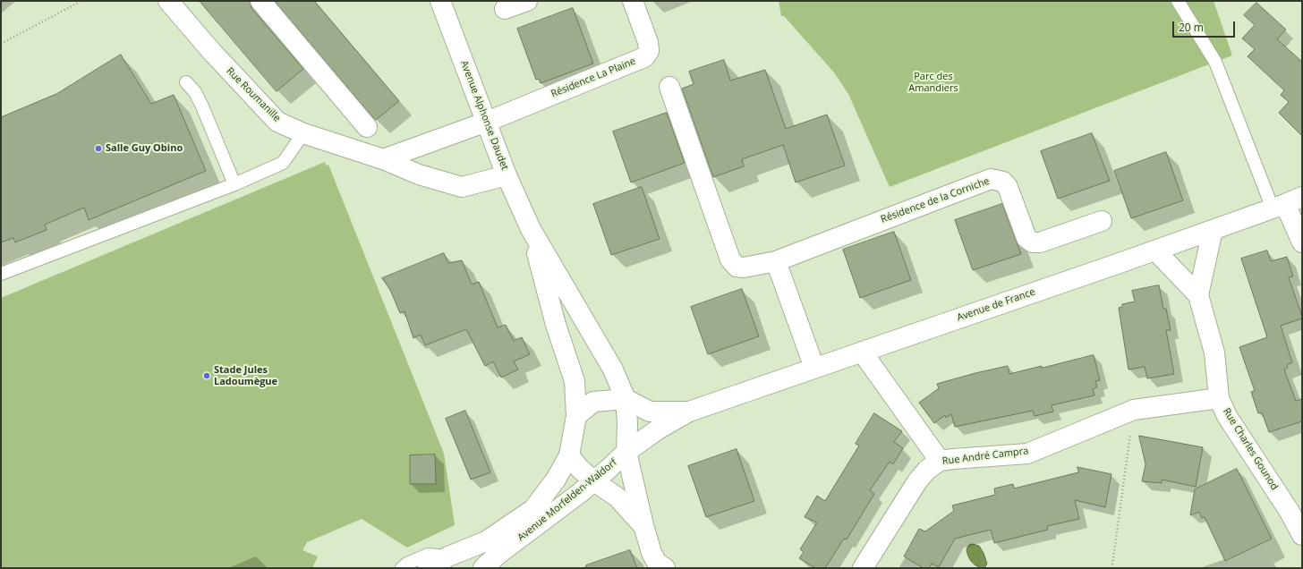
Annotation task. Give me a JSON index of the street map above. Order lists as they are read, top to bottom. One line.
{"streets":{"street":["Résidence La Plaine","Rue Roumanille","Avenue Alphonse Daudet","Résidence de la Corniche","Avenue de France","Rue Charles Gounod","Rue André Campra","Avenue Morfelden-Waldorf"]},"crossings":[["Résidence La Plaine","Avenue Alphonse Daudet"],["Rue Roumanille","Avenue Alphonse Daudet"],["Avenue Alphonse Daudet","Avenue de France"],["Avenue Alphonse Daudet","Avenue Morfelden-Waldorf"],["Avenue de France","Rue Charles Gounod"],["Avenue de France","Avenue Morfelden-Waldorf"],["Rue Charles Gounod","Rue André Campra"]],"parks":["Parc des Amandiers"],"places":["Salle Guy Obino","Stade Jules Ladoumègue"],"scale_bar":"20 m"}
